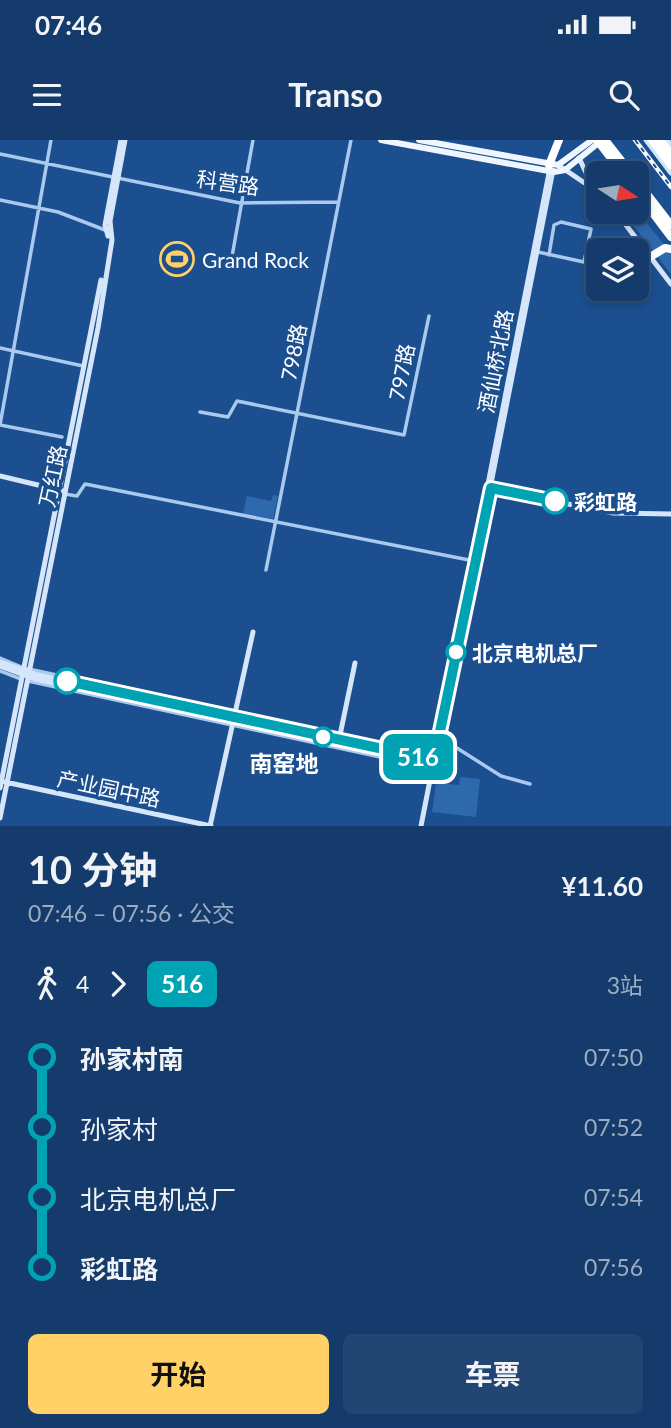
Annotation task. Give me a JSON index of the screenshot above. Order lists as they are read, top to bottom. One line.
{"streets":{"street":["科营路","798路","酒仙桥北路","797路","万红路","产业园中路"]},"crossings":[["科营路","798路"],["科营路","万红路"],["798路","797路"],["万红路","产业园中路"]],"districts":["南窑地"],"places":{"sports":["Grand Rock"],"other":["彩虹路","北京电机总厂"]},"lines":["bus line 516"],"north":"right","page":{"status":"07:46","header":"Transo","on_map":"516","heading":["10 分钟","07:46 – 07:56 · 公交","¥11.60"],"legs":["4","516","3站"],"list":[{"name":"孙家村南","value":"07:50"},{"name":"孙家村","value":"07:52"},{"name":"北京电机总厂","value":"07:54"},{"name":"彩虹路","value":"07:56"}],"buttons":["开始","车票"]}}
